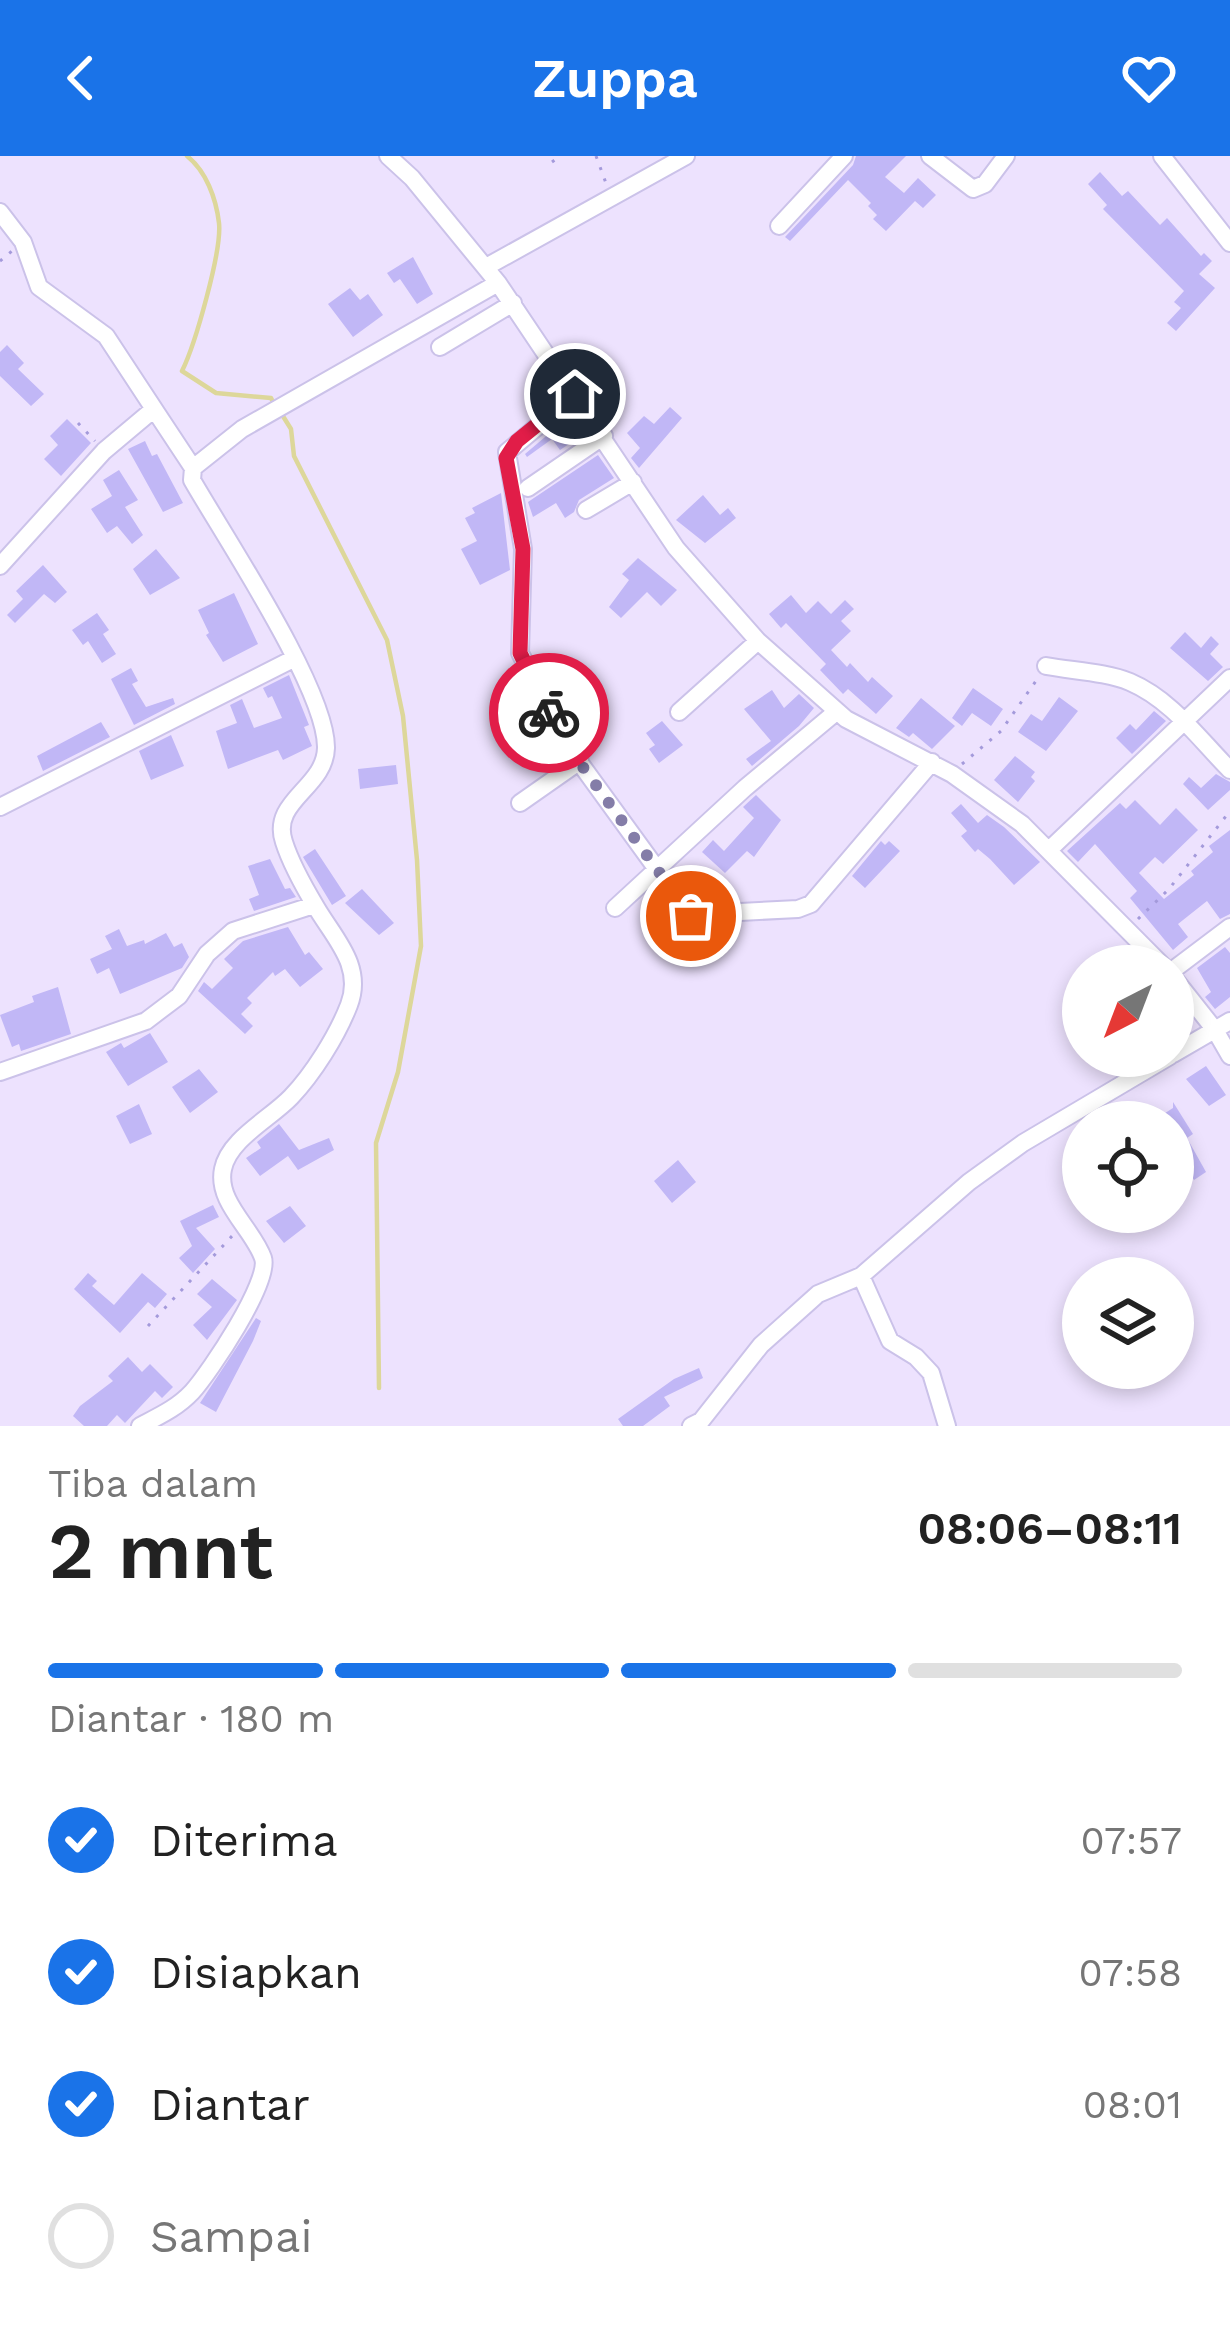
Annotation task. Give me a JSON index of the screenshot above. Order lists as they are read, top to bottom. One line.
{"north":"bottom left","page":{"header":"Zuppa","heading":["2 mnt","Tiba dalam","08:06–08:11"],"bar":"Diantar · 180 m","list":[["Diterima","07:57"],["Disiapkan","07:58"],["Diantar","08:01"],"Sampai"]}}
